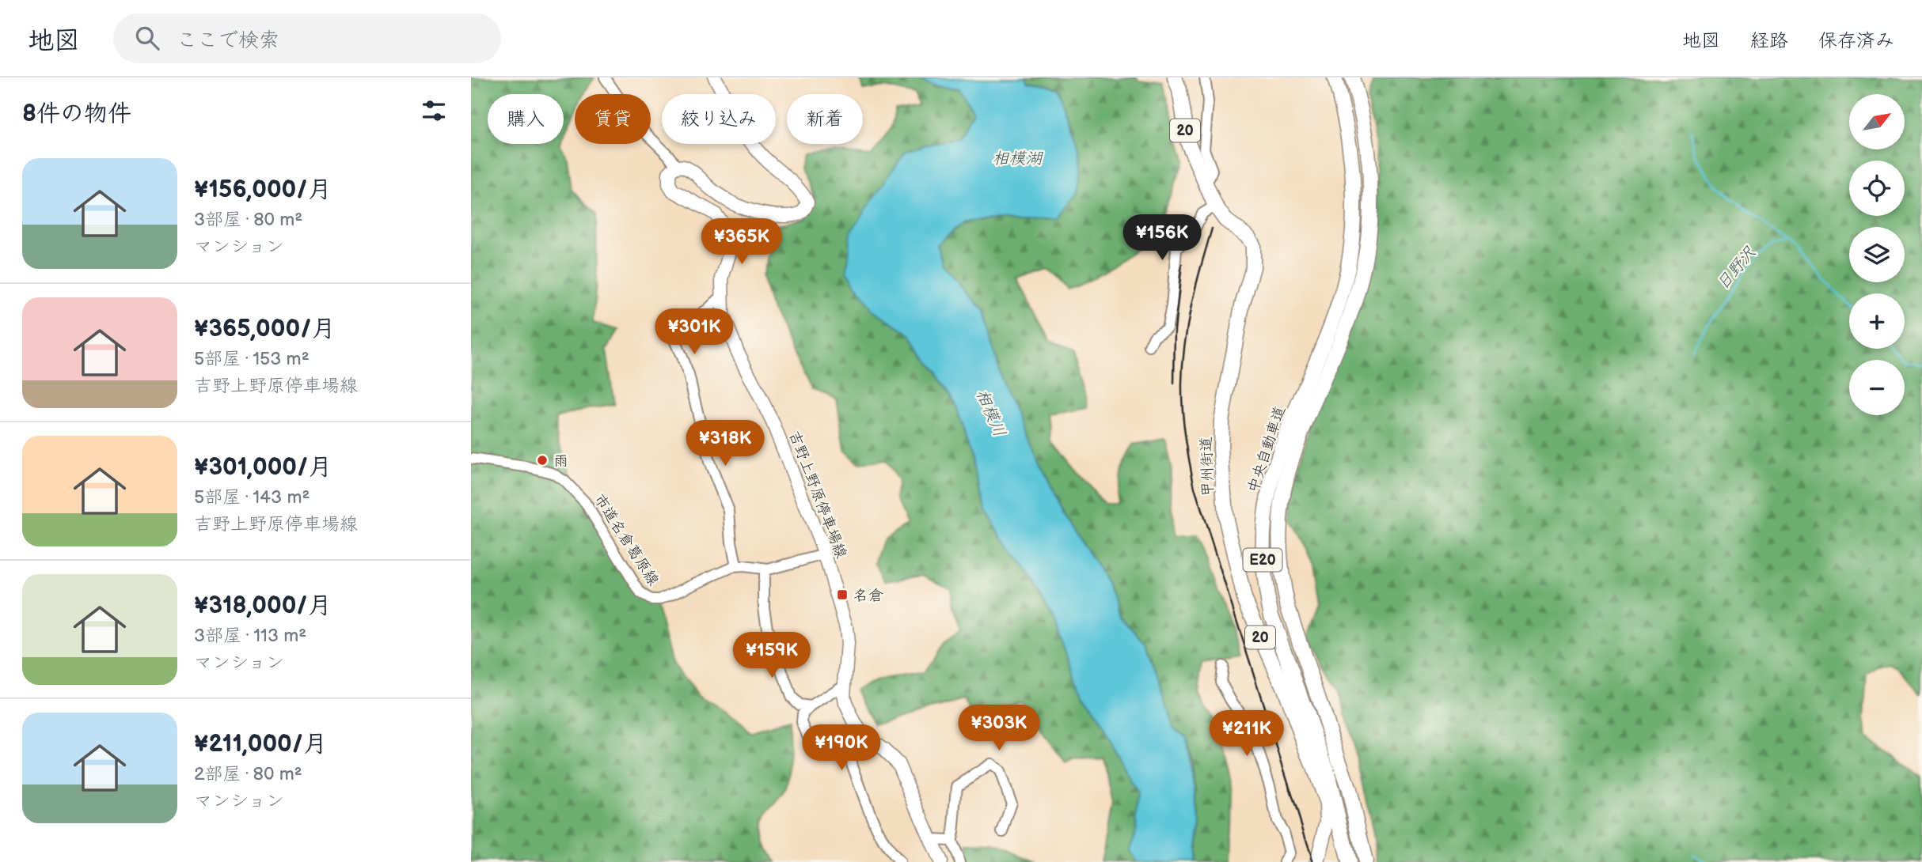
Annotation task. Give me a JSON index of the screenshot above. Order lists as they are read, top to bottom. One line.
{"streets":{"highway":["20","中央自動車道","甲州街道","E20"],"main road":["吉野上野原停車場線"],"street":["市道名倉葛原線"]},"water":["相模湖","日野沢","相模川"],"places":{"other":["雨"],"transit":["名倉"]},"north":"top right","page":{"header":"地図","search":"ここで検索","nav":["地図","経路","保存済み"],"heading":"8件の物件","map_buttons":["+","−"],"chip":["購入","賃貸","絞り込み","新着"],"list":[{"name":"¥156,000/月","note":"3部屋 · 80 m² · マンション"},{"name":"¥365,000/月","note":"5部屋 · 153 m² · 吉野上野原停車場線"},{"name":"¥301,000/月","note":"5部屋 · 143 m² · 吉野上野原停車場線"},{"name":"¥318,000/月","note":"3部屋 · 113 m² · マンション"},{"name":"¥211,000/月","note":"2部屋 · 80 m² · マンション"}],"price":["¥156K","¥365K","¥301K","¥318K","¥159K","¥303K","¥211K","¥190K"]}}
